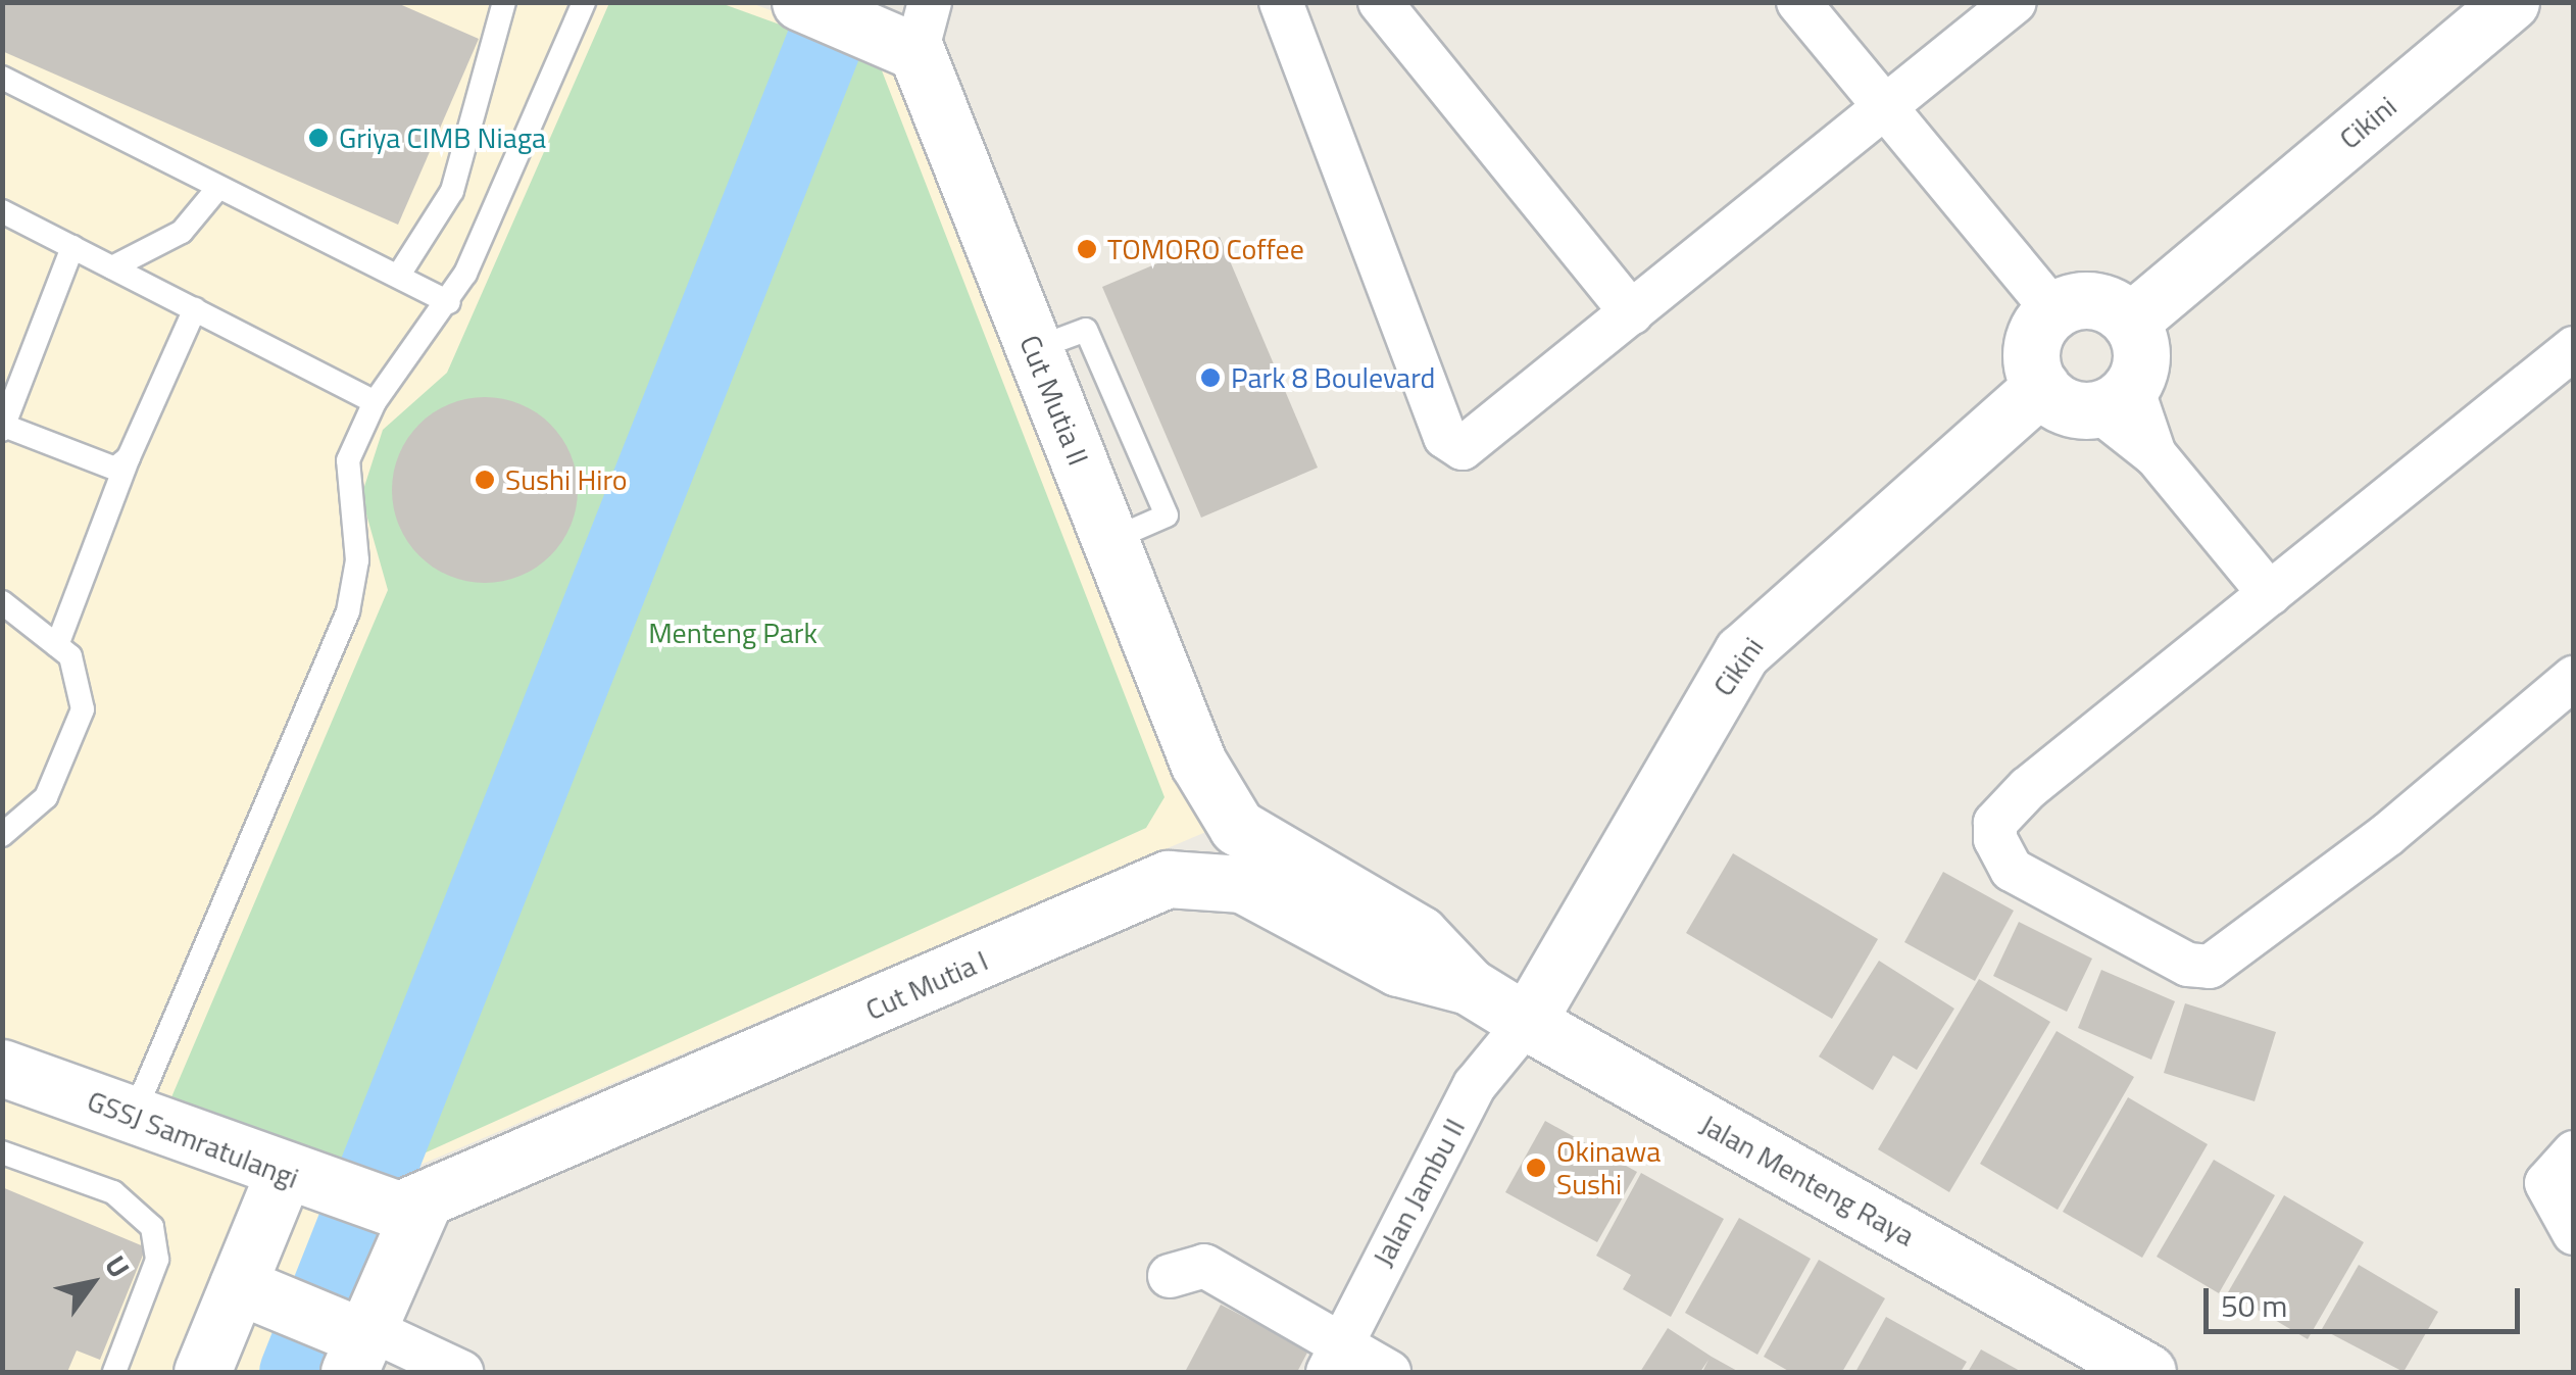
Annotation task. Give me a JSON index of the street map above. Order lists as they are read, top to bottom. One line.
{"streets":{"main road":["Cikini","Cut Mutia II","Cut Mutia I","GSSJ Samratulangi","Jalan Menteng Raya"],"street":["Jalan Jambu II"]},"crossings":[["Cikini","Jalan Menteng Raya"],["Cikini","Jalan Jambu II"],["Cut Mutia II","Cut Mutia I"],["Cut Mutia II","Jalan Menteng Raya"],["Cut Mutia I","GSSJ Samratulangi"],["Cut Mutia I","Jalan Menteng Raya"],["Jalan Menteng Raya","Jalan Jambu II"]],"parks":["Menteng Park"],"places":["Griya CIMB Niaga","TOMORO Coffee","Park 8 Boulevard","Sushi Hiro","Okinawa Sushi"],"scale_bar":"50 m","north":"top right"}
